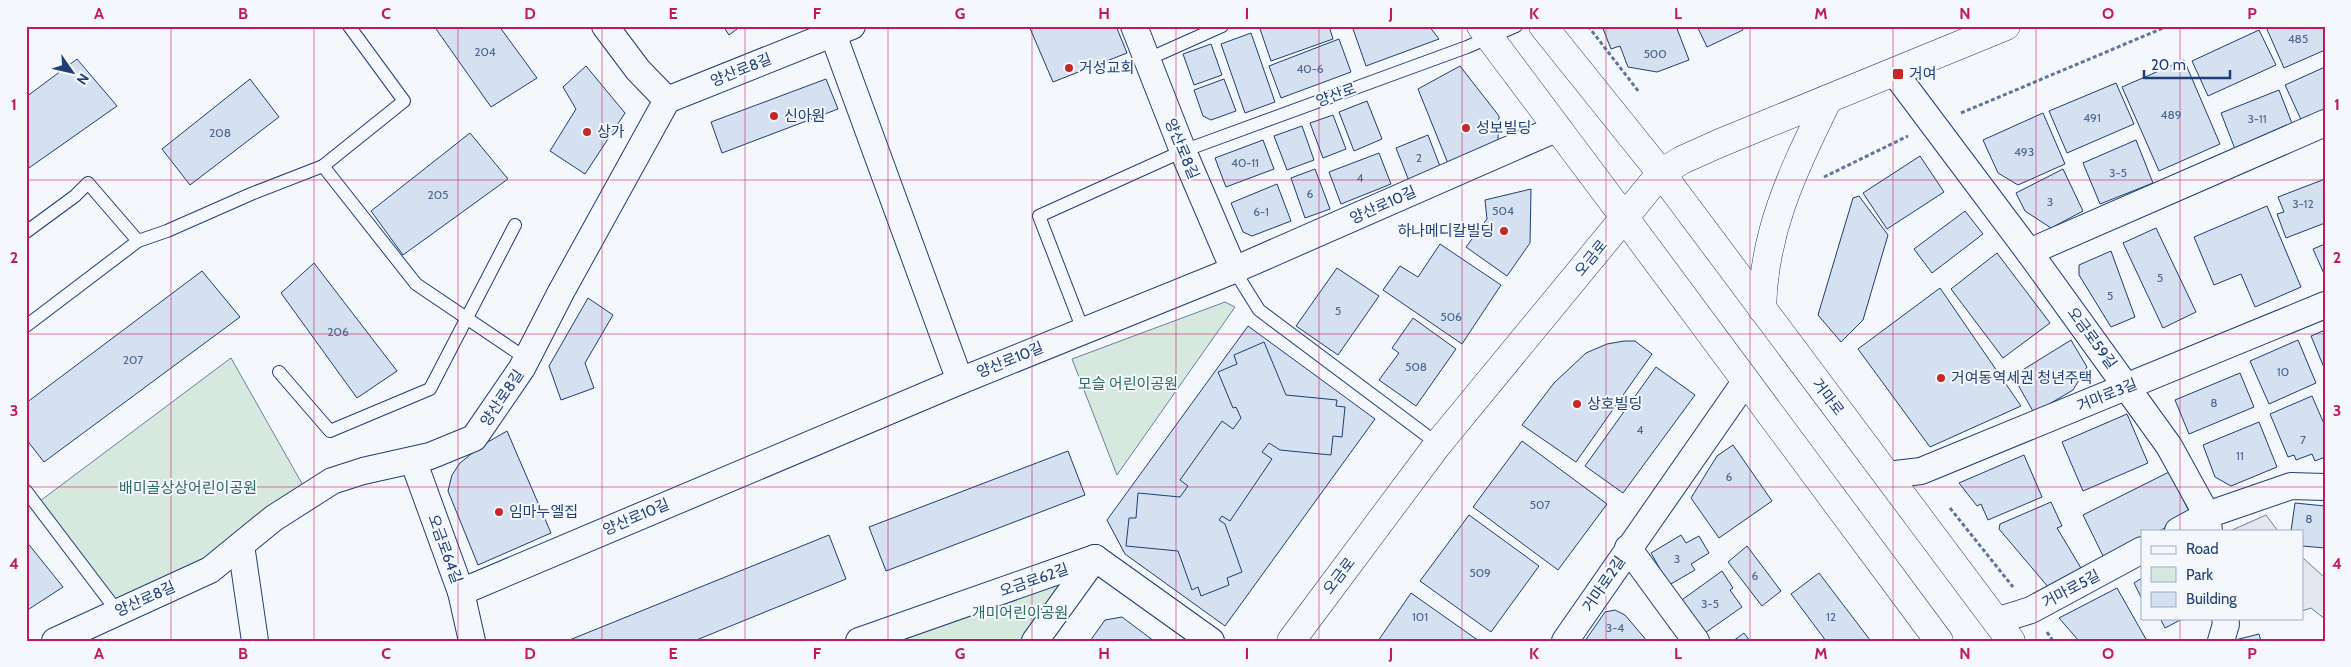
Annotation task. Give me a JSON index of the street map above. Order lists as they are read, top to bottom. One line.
{"streets":{"main road":["오금로","거마로"],"street":["양산로8길","양산로10길","오금로59길","거마로3길","오금로64길","오금로62길","거마로2길","거마로5길"],"lane":["양산로"]},"crossings":[["양산로8길","양산로"],["양산로8길","양산로10길"],["양산로8길","오금로64길"],["양산로","양산로10길"],["양산로10길","오금로64길"],["오금로","오금로59길"],["오금로","거마로"],["오금로59길","거마로3길"],["거마로3길","거마로"],["거마로","거마로5길"]],"parks":["모슬 어린이공원","배미골상상어린이공원","개미어린이공원"],"places":{"other":["거성교회","신아원","성보빌딩","상가","하나메디칼빌딩","거여동역세권 청년주택","상호빌딩","임마누엘집"],"transit":["거여"]},"house_numbers":["485","204","500","40-6","489","491","3-11","208","493","2","40-11","3-5","4","6","205","3","3-12","504","6-1","5","5","5","506","206","207","508","10","8","4","7","11","6","507","8","3","509","6","3-5","101","12","3-4"],"legend":["Road","Park","Building"],"scale_bar":"20 m","north":"bottom right","grid":{"columns":["A","B","C","D","E","F","G","H","I","J","K","L","M","N","O","P"],"rows":["1","2","3","4"]}}
